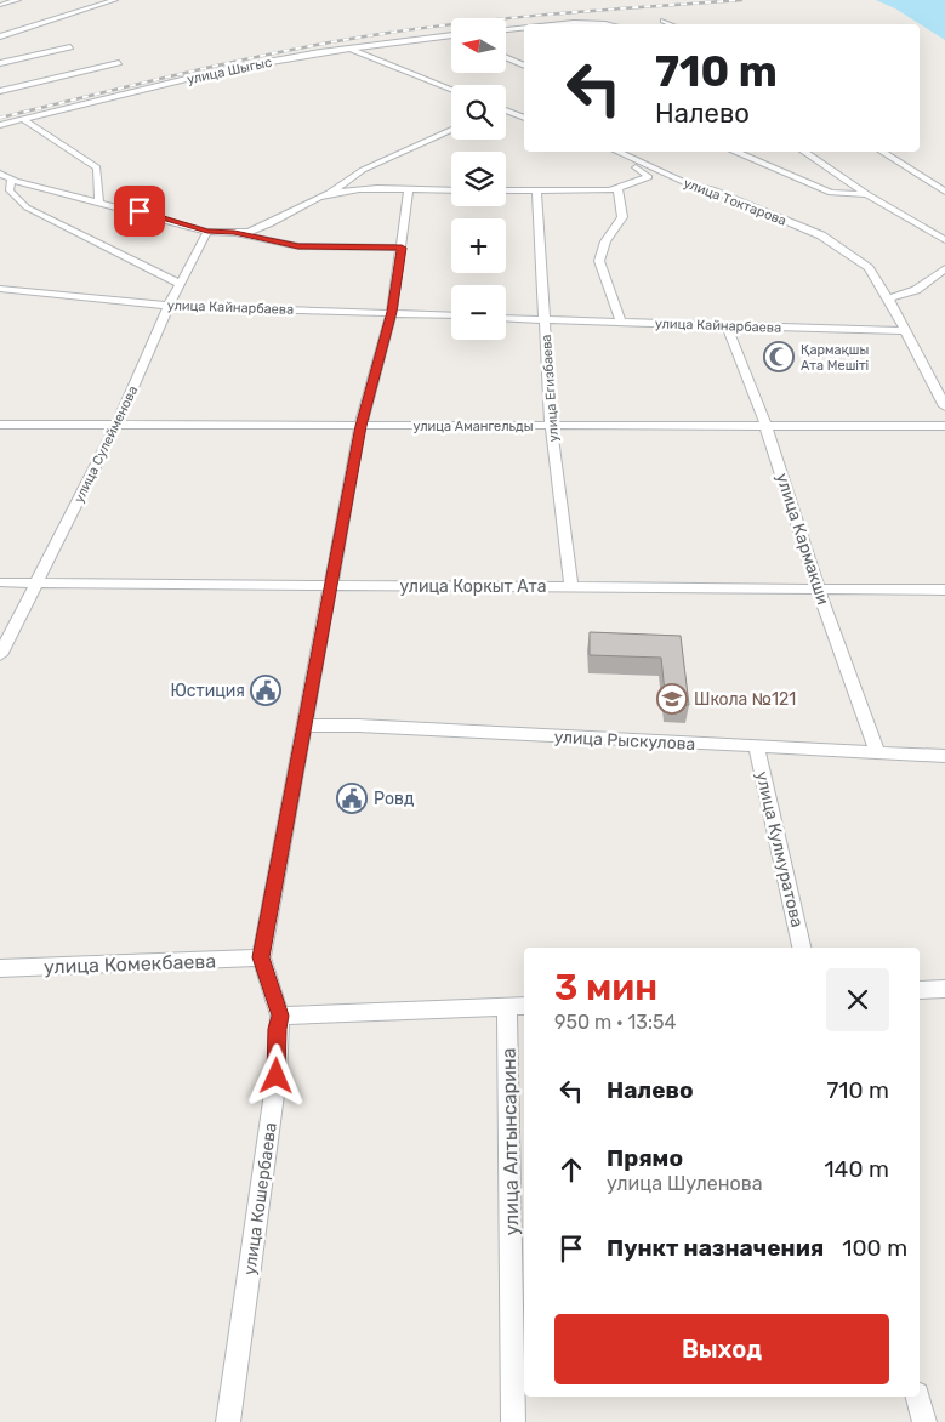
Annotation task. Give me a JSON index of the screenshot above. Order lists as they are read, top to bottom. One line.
{"streets":{"street":["улица Шыгыс","улица Токтарова","улица Кайнарбаева","улица Егизбаева","улица Амангельды","улица Сулейменова","улица Кармакши","улица Коркыт Ата","улица Рыскулова","улица Кулмуратова","улица Комекбаева","улица Алтынсарина","улица Кошербаева"]},"crossings":[["улица Токтарова","улица Кайнарбаева"],["улица Кайнарбаева","улица Егизбаева"],["улица Кайнарбаева","улица Сулейменова"],["улица Кайнарбаева","улица Кармакши"],["улица Кайнарбаева","улица Кошербаева"],["улица Егизбаева","улица Амангельды"],["улица Егизбаева","улица Коркыт Ата"],["улица Амангельды","улица Сулейменова"],["улица Амангельды","улица Кармакши"],["улица Амангельды","улица Кошербаева"],["улица Сулейменова","улица Коркыт Ата"],["улица Кармакши","улица Коркыт Ата"],["улица Кармакши","улица Рыскулова"],["улица Коркыт Ата","улица Кошербаева"],["улица Рыскулова","улица Кулмуратова"],["улица Рыскулова","улица Кошербаева"],["улица Комекбаева","улица Кошербаева"]],"places":{"mosque":["Қармақшы Ата Мешіті"],"public building":["Юстиция","Ровд"],"school or university":["Школа №121"]},"north":"left","page":{"map_buttons":["+","−"],"turn":["710 m","Налево"],"heading":["3 мин","950 m · 13:54"],"list":[{"name":"Налево","value":"710 m"},{"name":"Прямо","note":"улица Шуленова","value":"140 m"},{"name":"Пункт назначения","value":"100 m"}],"buttons":"Выход"}}
